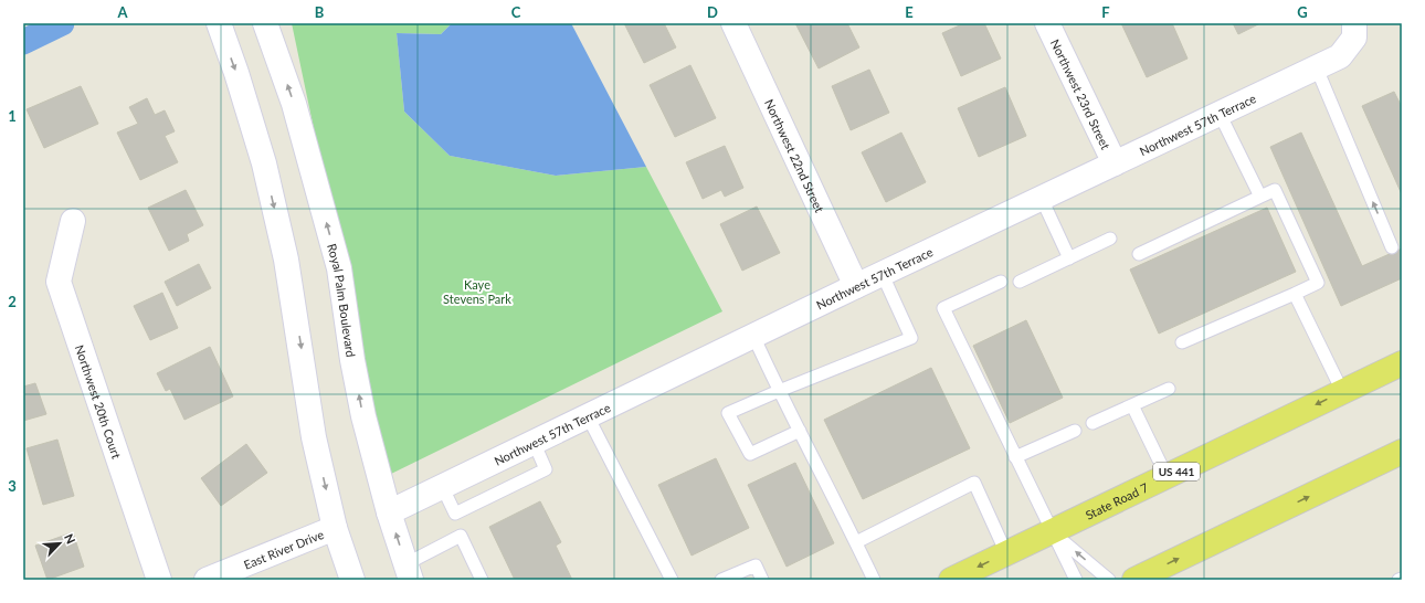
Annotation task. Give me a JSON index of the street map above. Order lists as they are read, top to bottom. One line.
{"streets":{"main road":["US 441","State Road 7"],"street":["Northwest 23rd Street","Northwest 57th Terrace","Northwest 22nd Street","Royal Palm Boulevard","Northwest 20th Court","East River Drive"]},"crossings":[["Northwest 23rd Street","Northwest 57th Terrace"],["Northwest 57th Terrace","Northwest 22nd Street"],["Northwest 57th Terrace","Royal Palm Boulevard"]],"parks":["Kaye Stevens Park"],"north":"top right","grid":{"columns":["A","B","C","D","E","F","G"],"rows":["1","2","3"]}}
